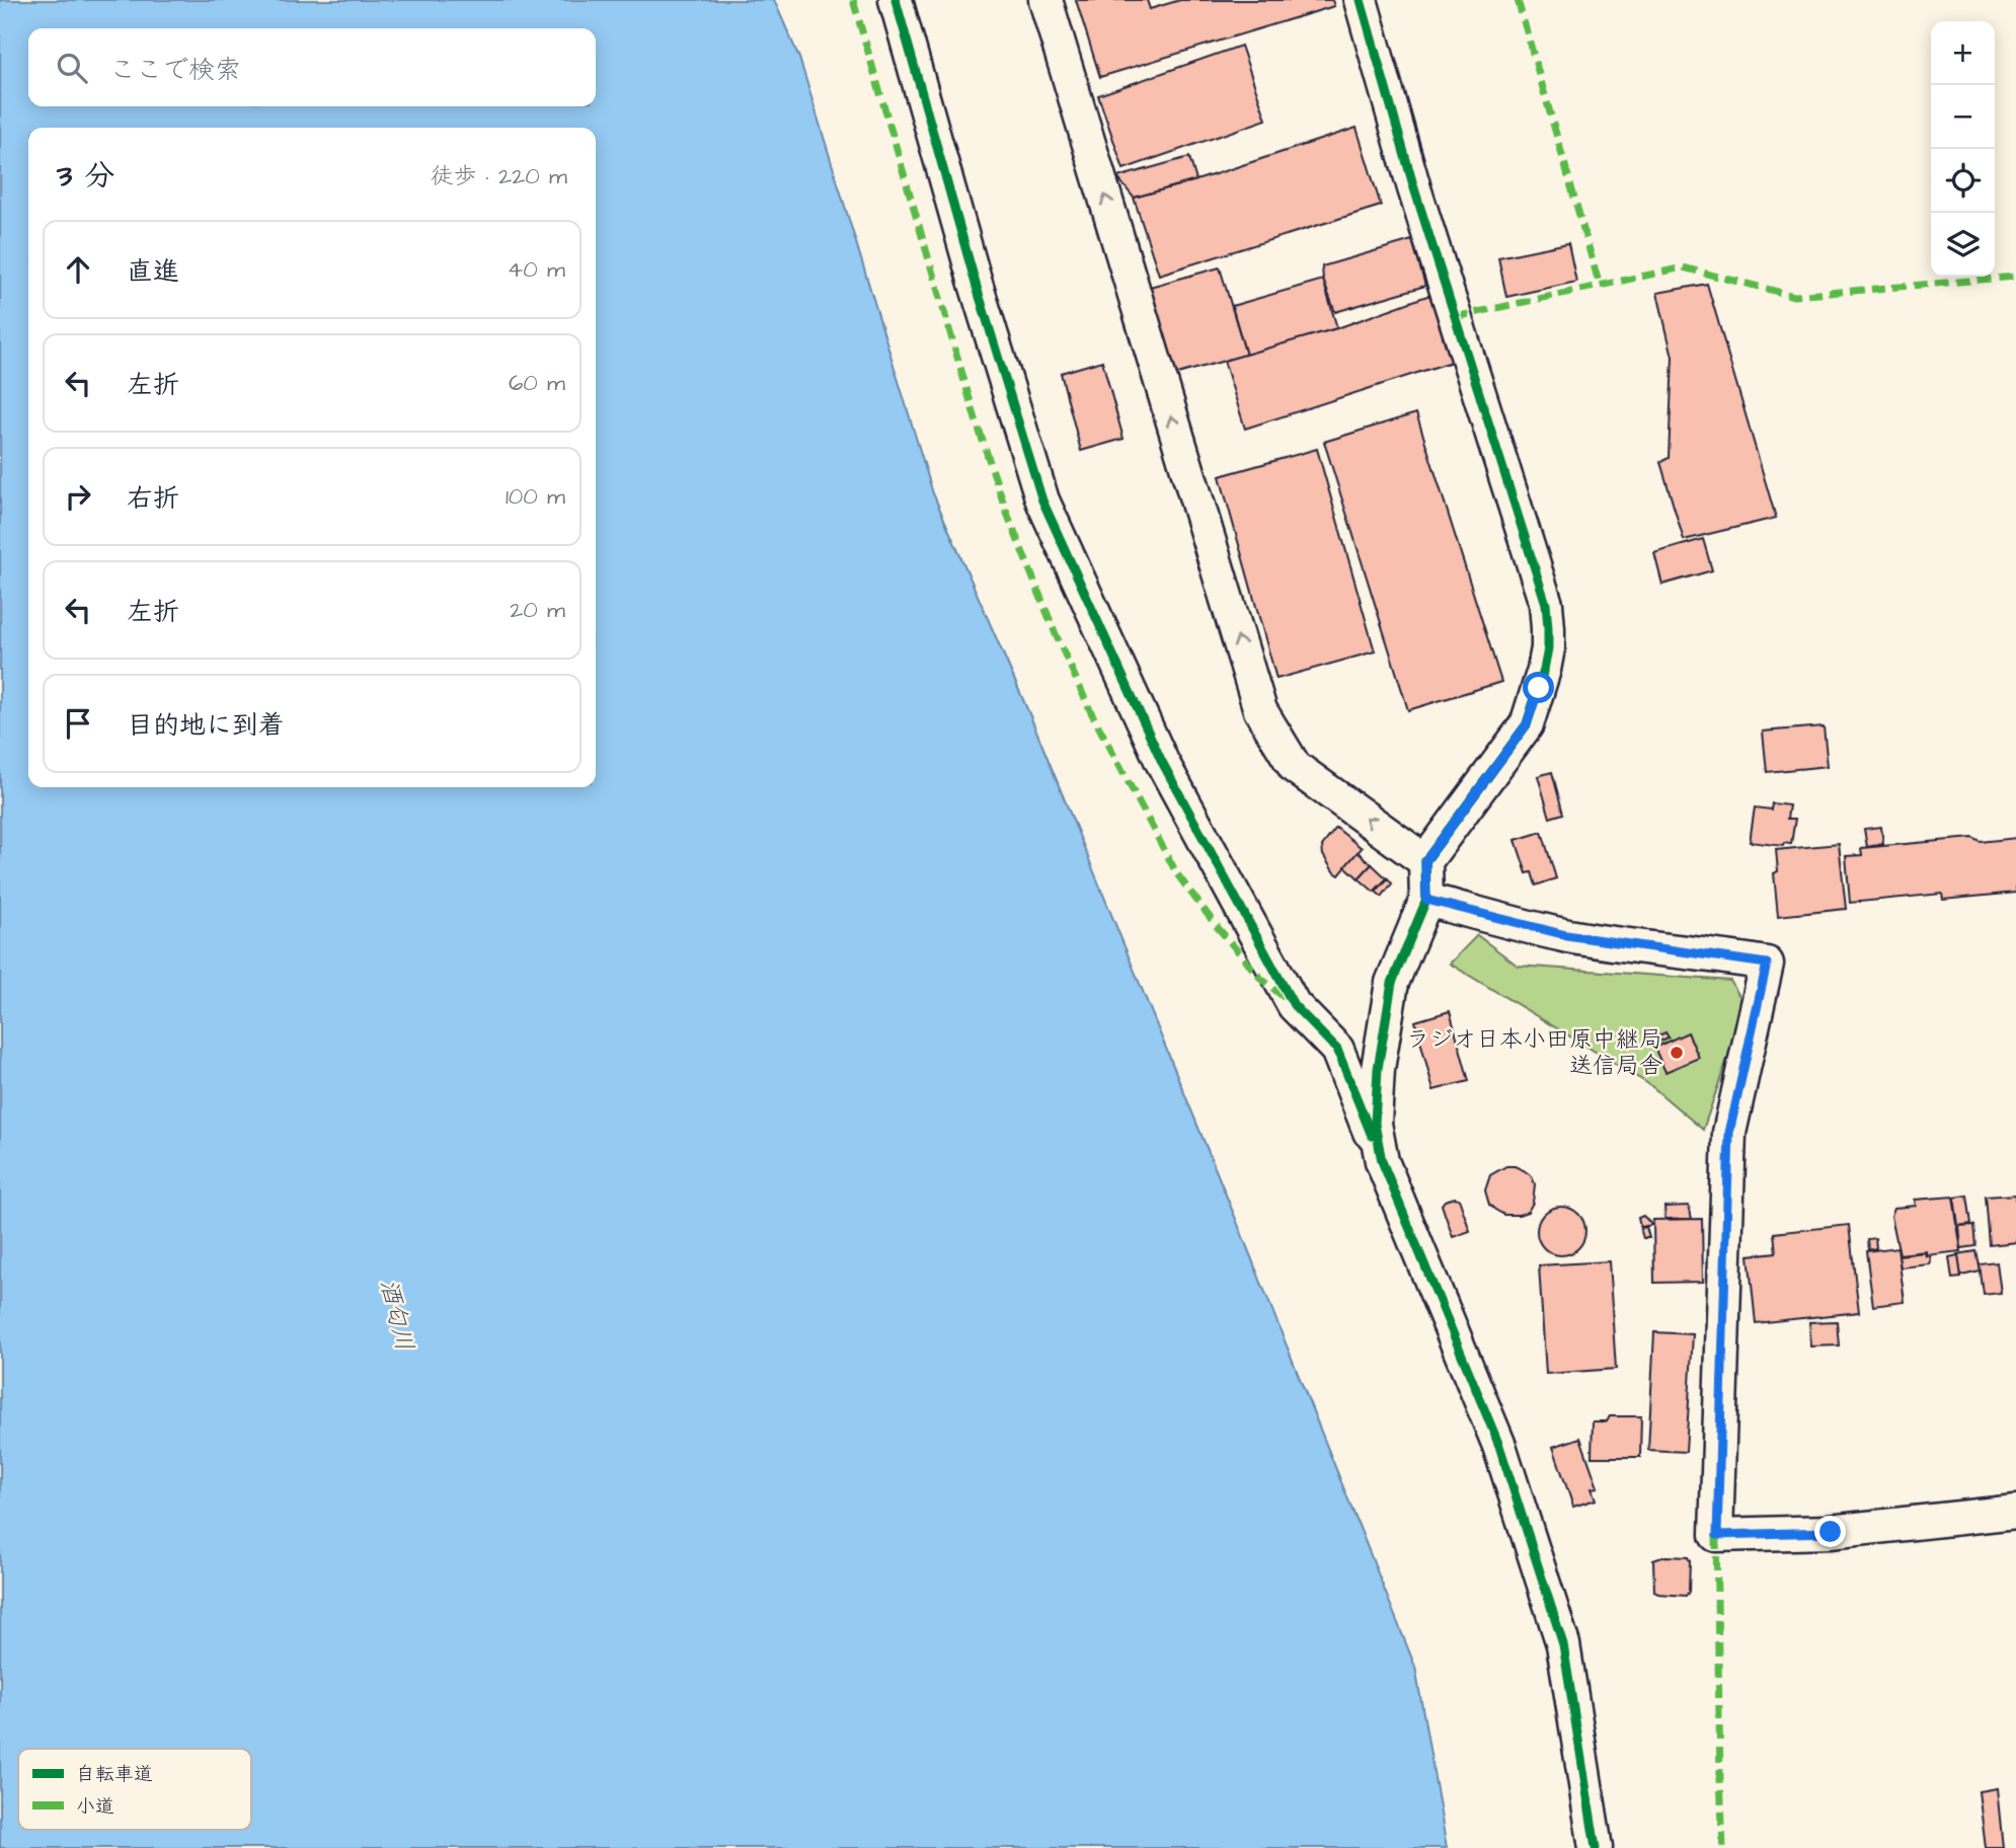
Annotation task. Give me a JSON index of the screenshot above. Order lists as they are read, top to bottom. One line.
{"water":["酒匂川"],"places":["ラジオ日本小田原中継局 送信局舎"],"legend":["自転車道","小道"],"page":{"map_buttons":["+","−"],"search":"ここで検索","heading":["3 分","徒歩 · 220 m"],"list":[["直進","40 m"],["左折","60 m"],["右折","100 m"],["左折","20 m"],"目的地に到着"]}}
